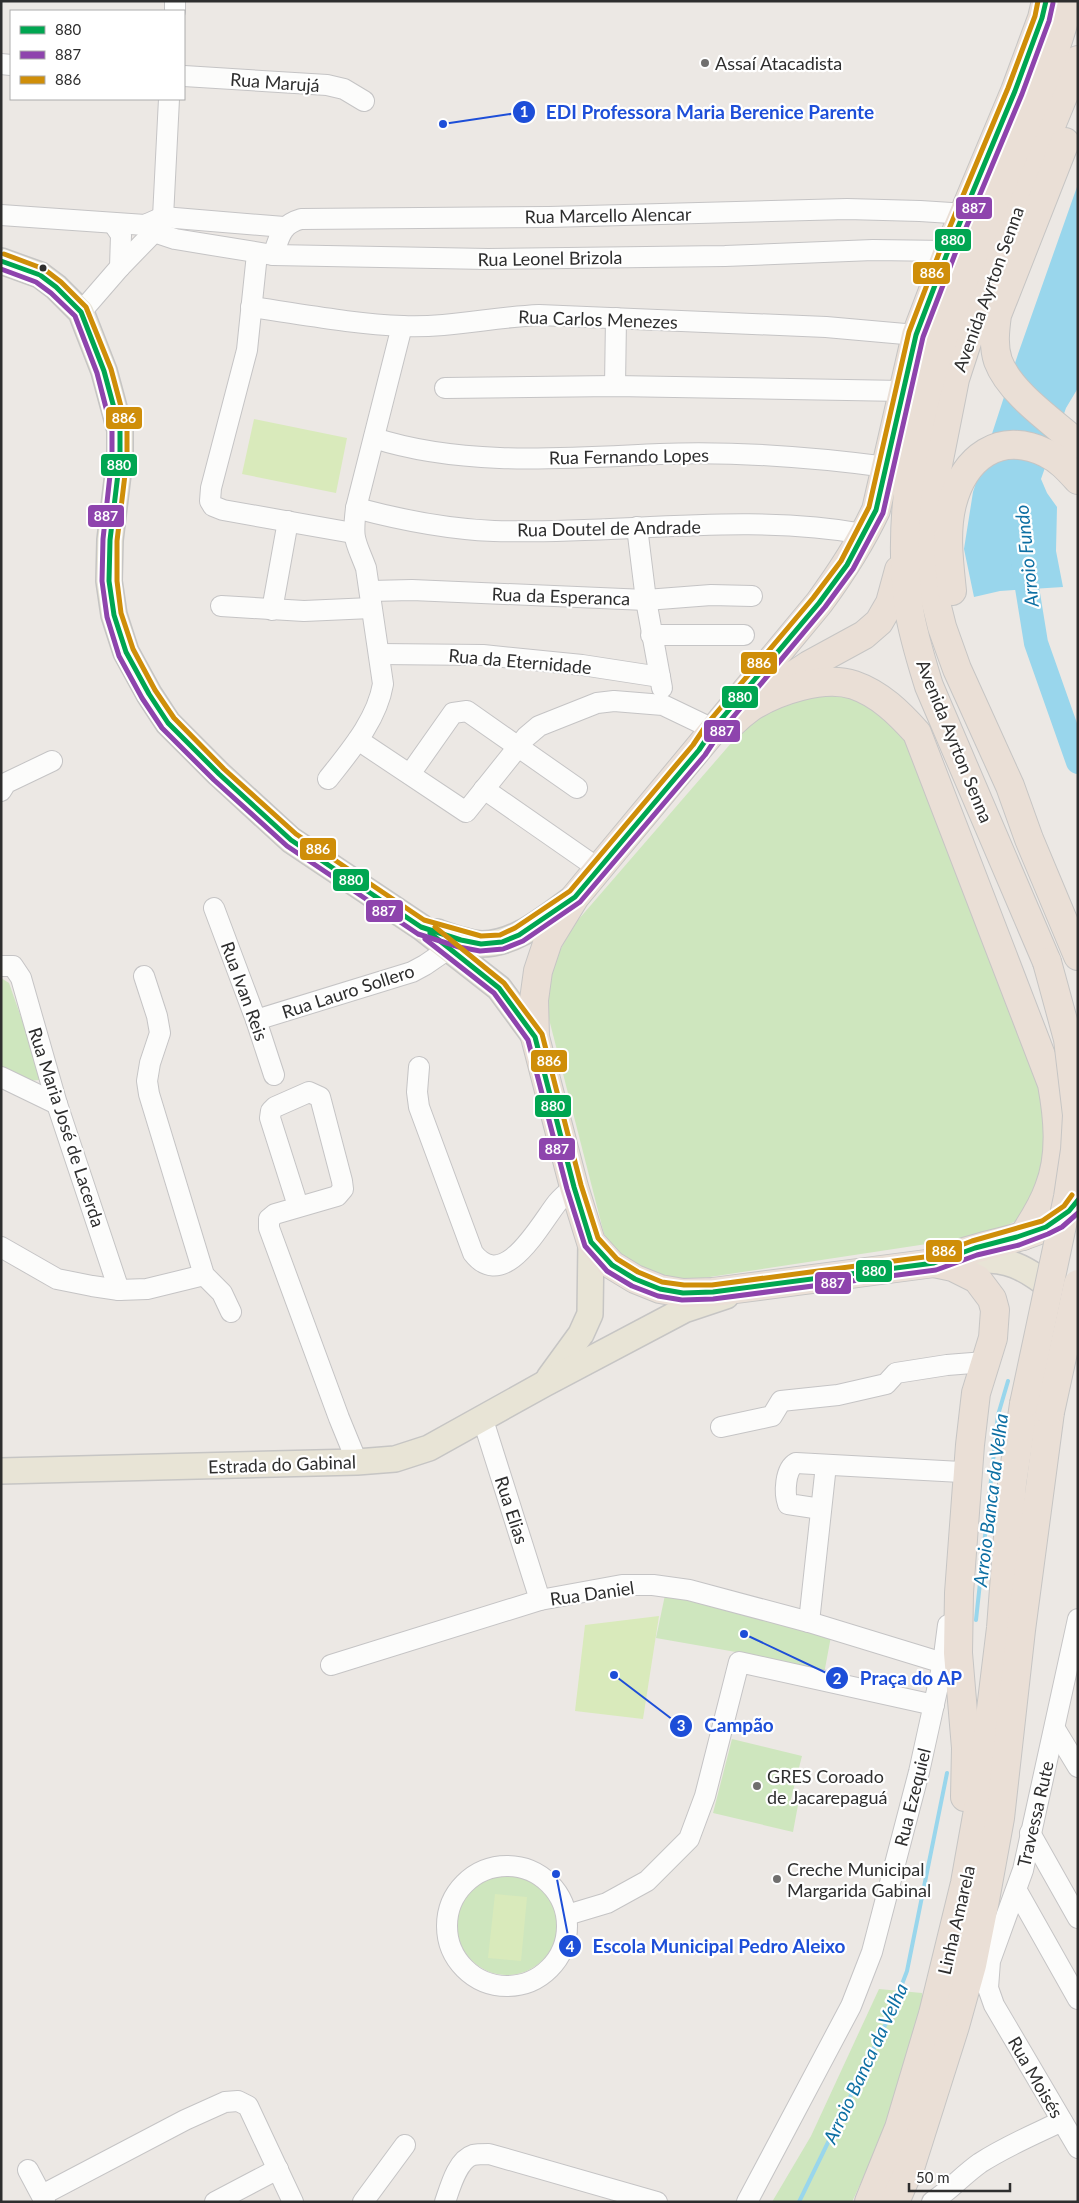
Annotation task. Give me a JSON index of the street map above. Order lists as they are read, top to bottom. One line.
{"streets":{"highway":["Avenida Ayrton Senna","Estrada do Gabinal","Linha Amarela"],"street":["Rua Marujá","Rua Marcello Alencar","Rua Leonel Brizola","Rua Carlos Menezes","Rua Fernando Lopes","Rua Doutel de Andrade","Rua da Esperanca","Rua da Eternidade","Rua Ivan Reis","Rua Lauro Sollero","Rua Maria José de Lacerda","Rua Elias","Rua Daniel","Rua Ezequiel","Travessa Rute","Rua Moisés"]},"crossings":[["Avenida Ayrton Senna","Linha Amarela"],["Rua Ivan Reis","Rua Lauro Sollero"],["Estrada do Gabinal","Rua Elias"],["Rua Elias","Rua Daniel"],["Rua Daniel","Rua Ezequiel"],["Travessa Rute","Rua Moisés"]],"water":["Arroio Fundo","Arroio Banca da Velha"],"places":["Assaí Atacadista","EDI Professora Maria Berenice Parente","Praça do AP","Campão","GRES Coroado de Jacarepaguá","Escola Municipal Pedro Aleixo","Creche Municipal Margarida Gabinal"],"lines":["transit line 880","transit line 886","transit line 887"],"legend":["880","887","886"],"scale_bar":"50 m"}
